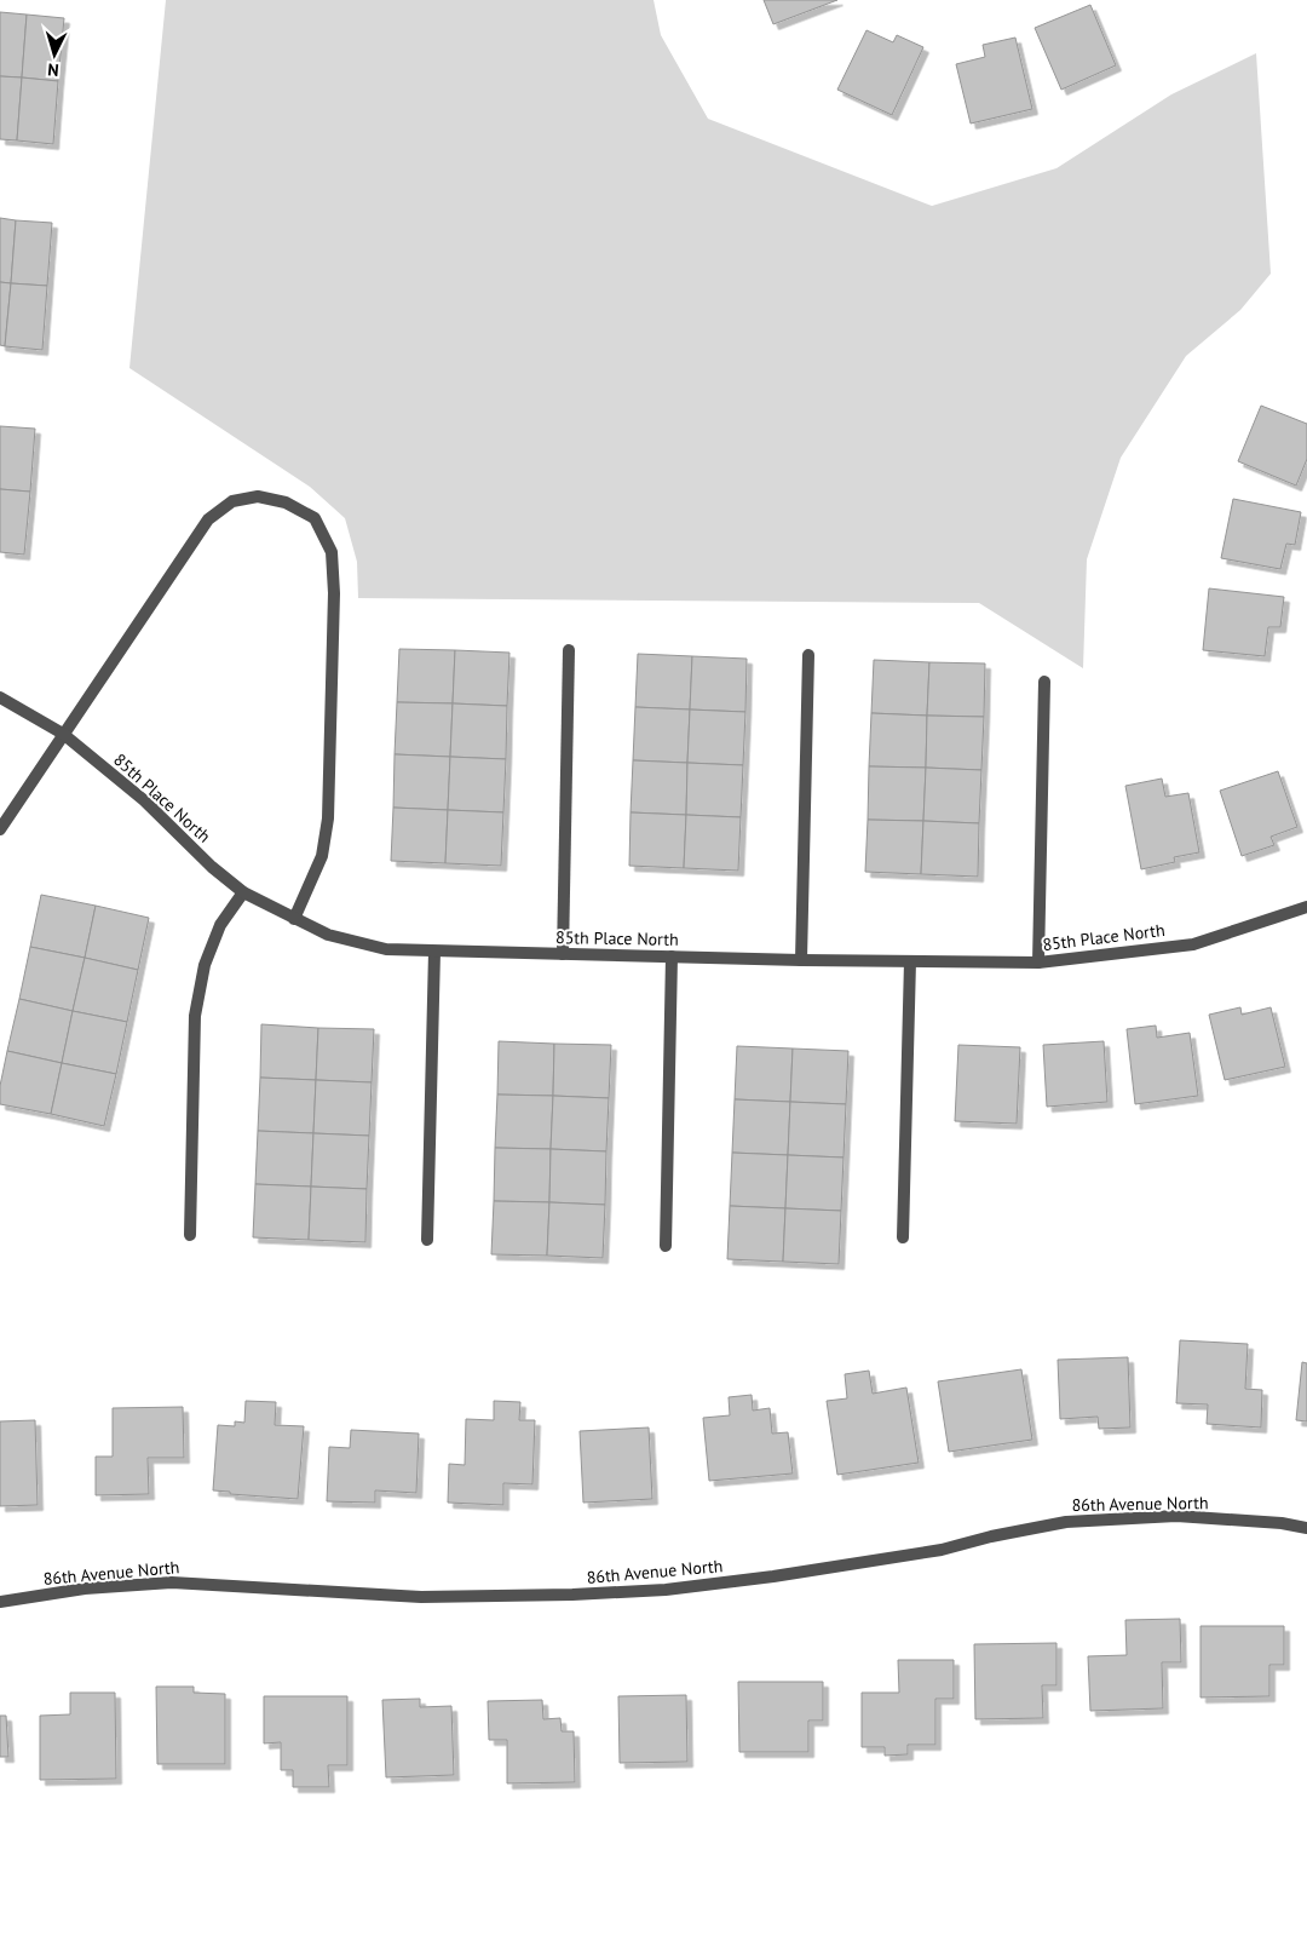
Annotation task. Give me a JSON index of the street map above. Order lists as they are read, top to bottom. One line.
{"streets":{"street":["85th Place North","86th Avenue North"]},"north":"bottom"}
